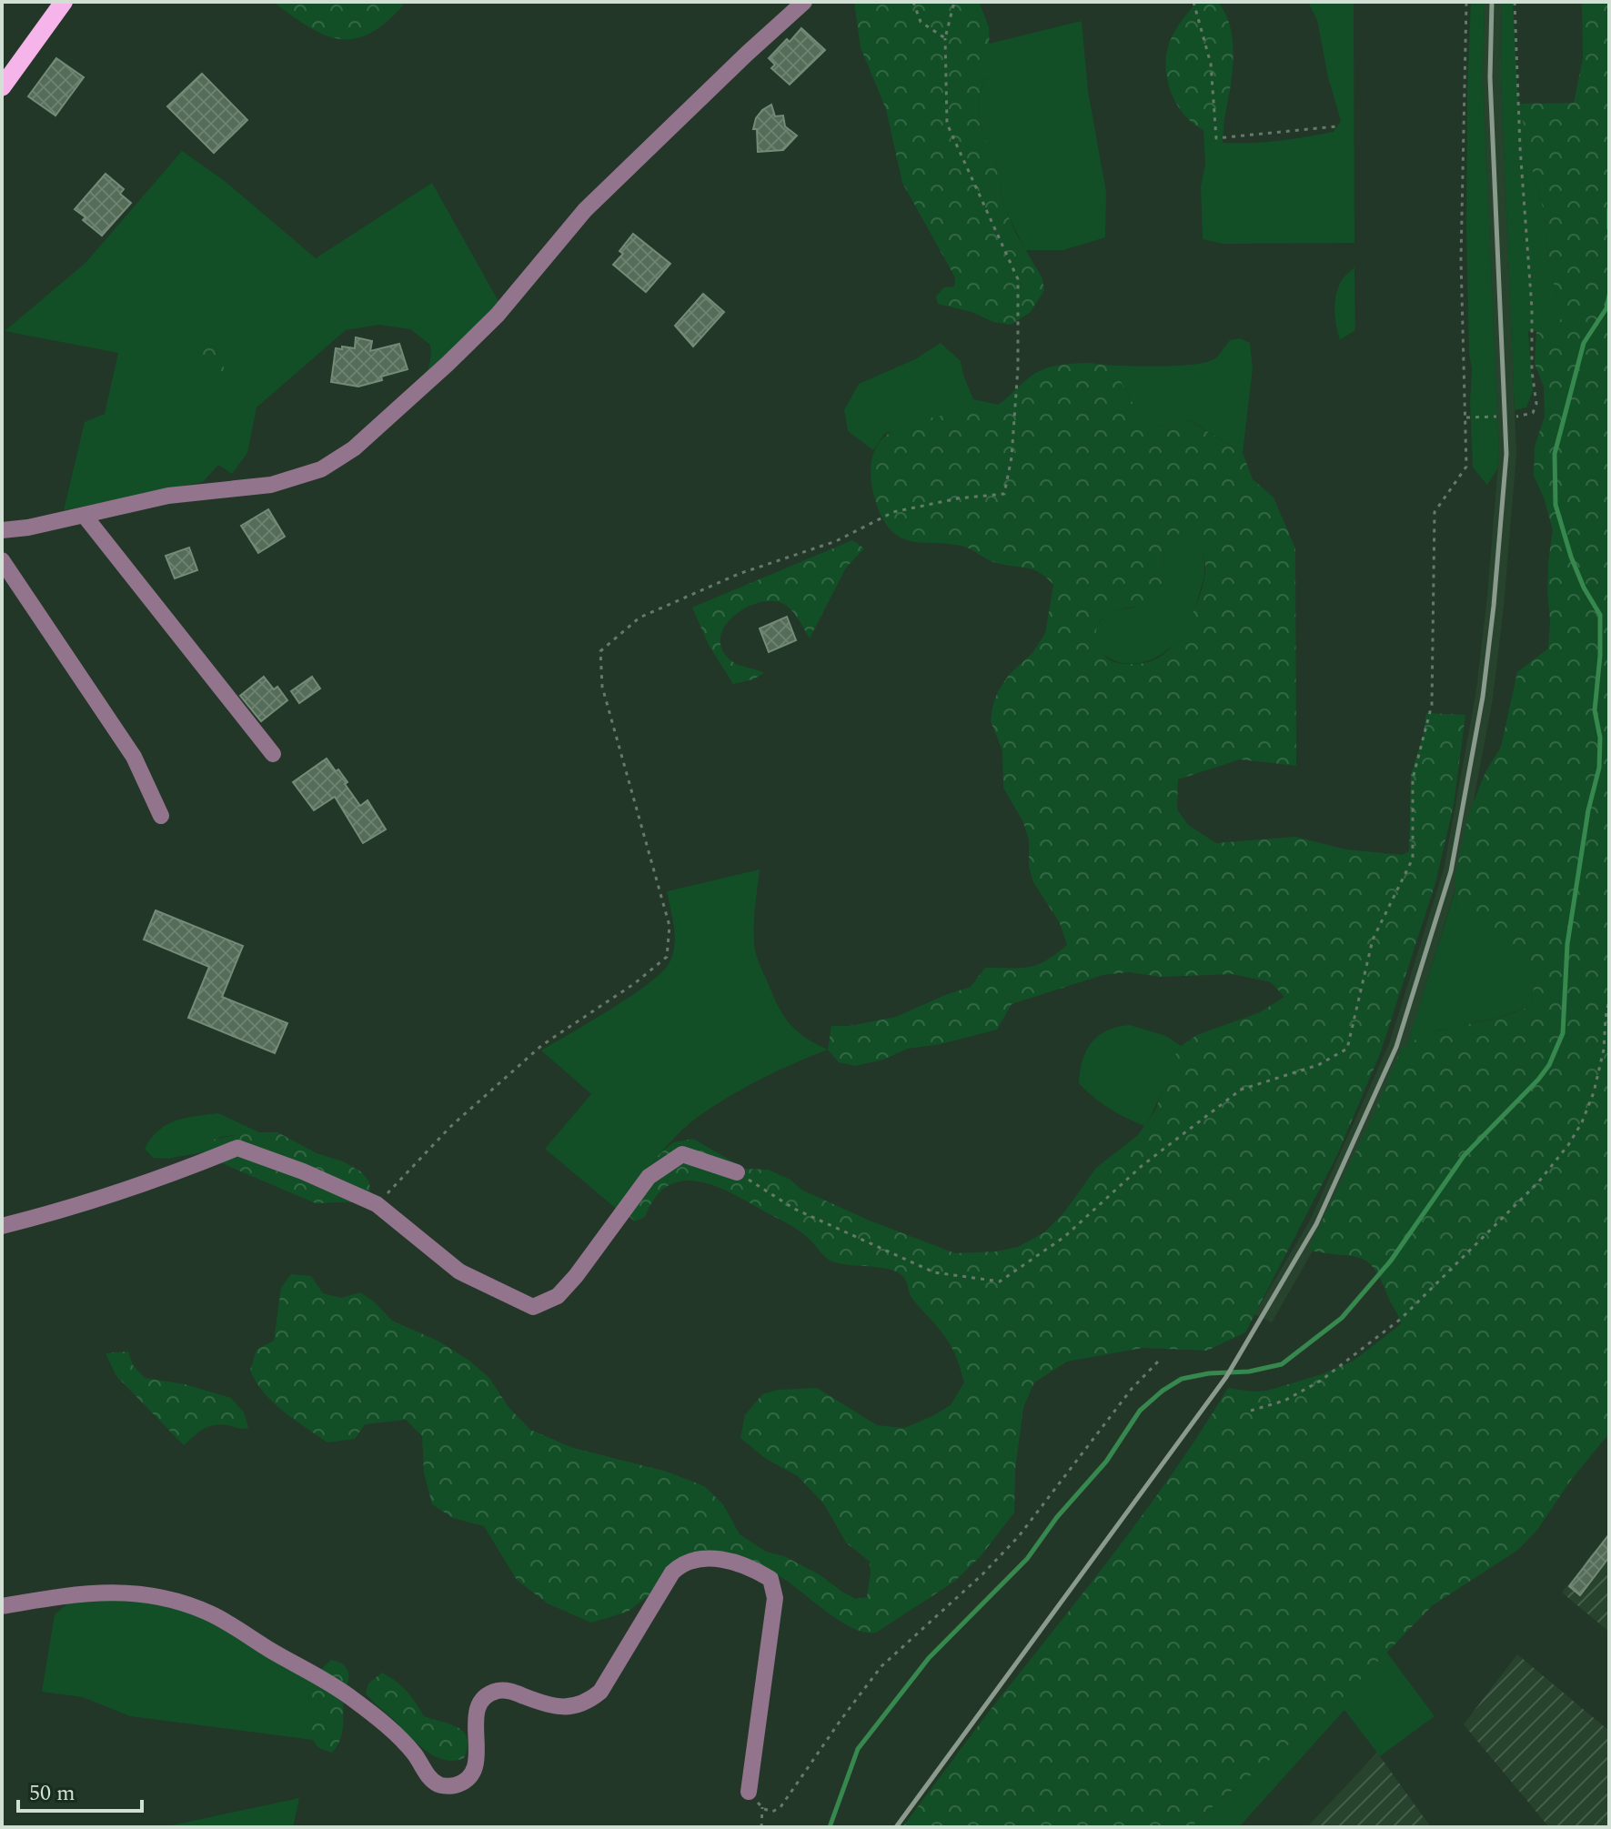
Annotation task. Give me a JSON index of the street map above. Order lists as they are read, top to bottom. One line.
{"scale_bar":"50 m"}
